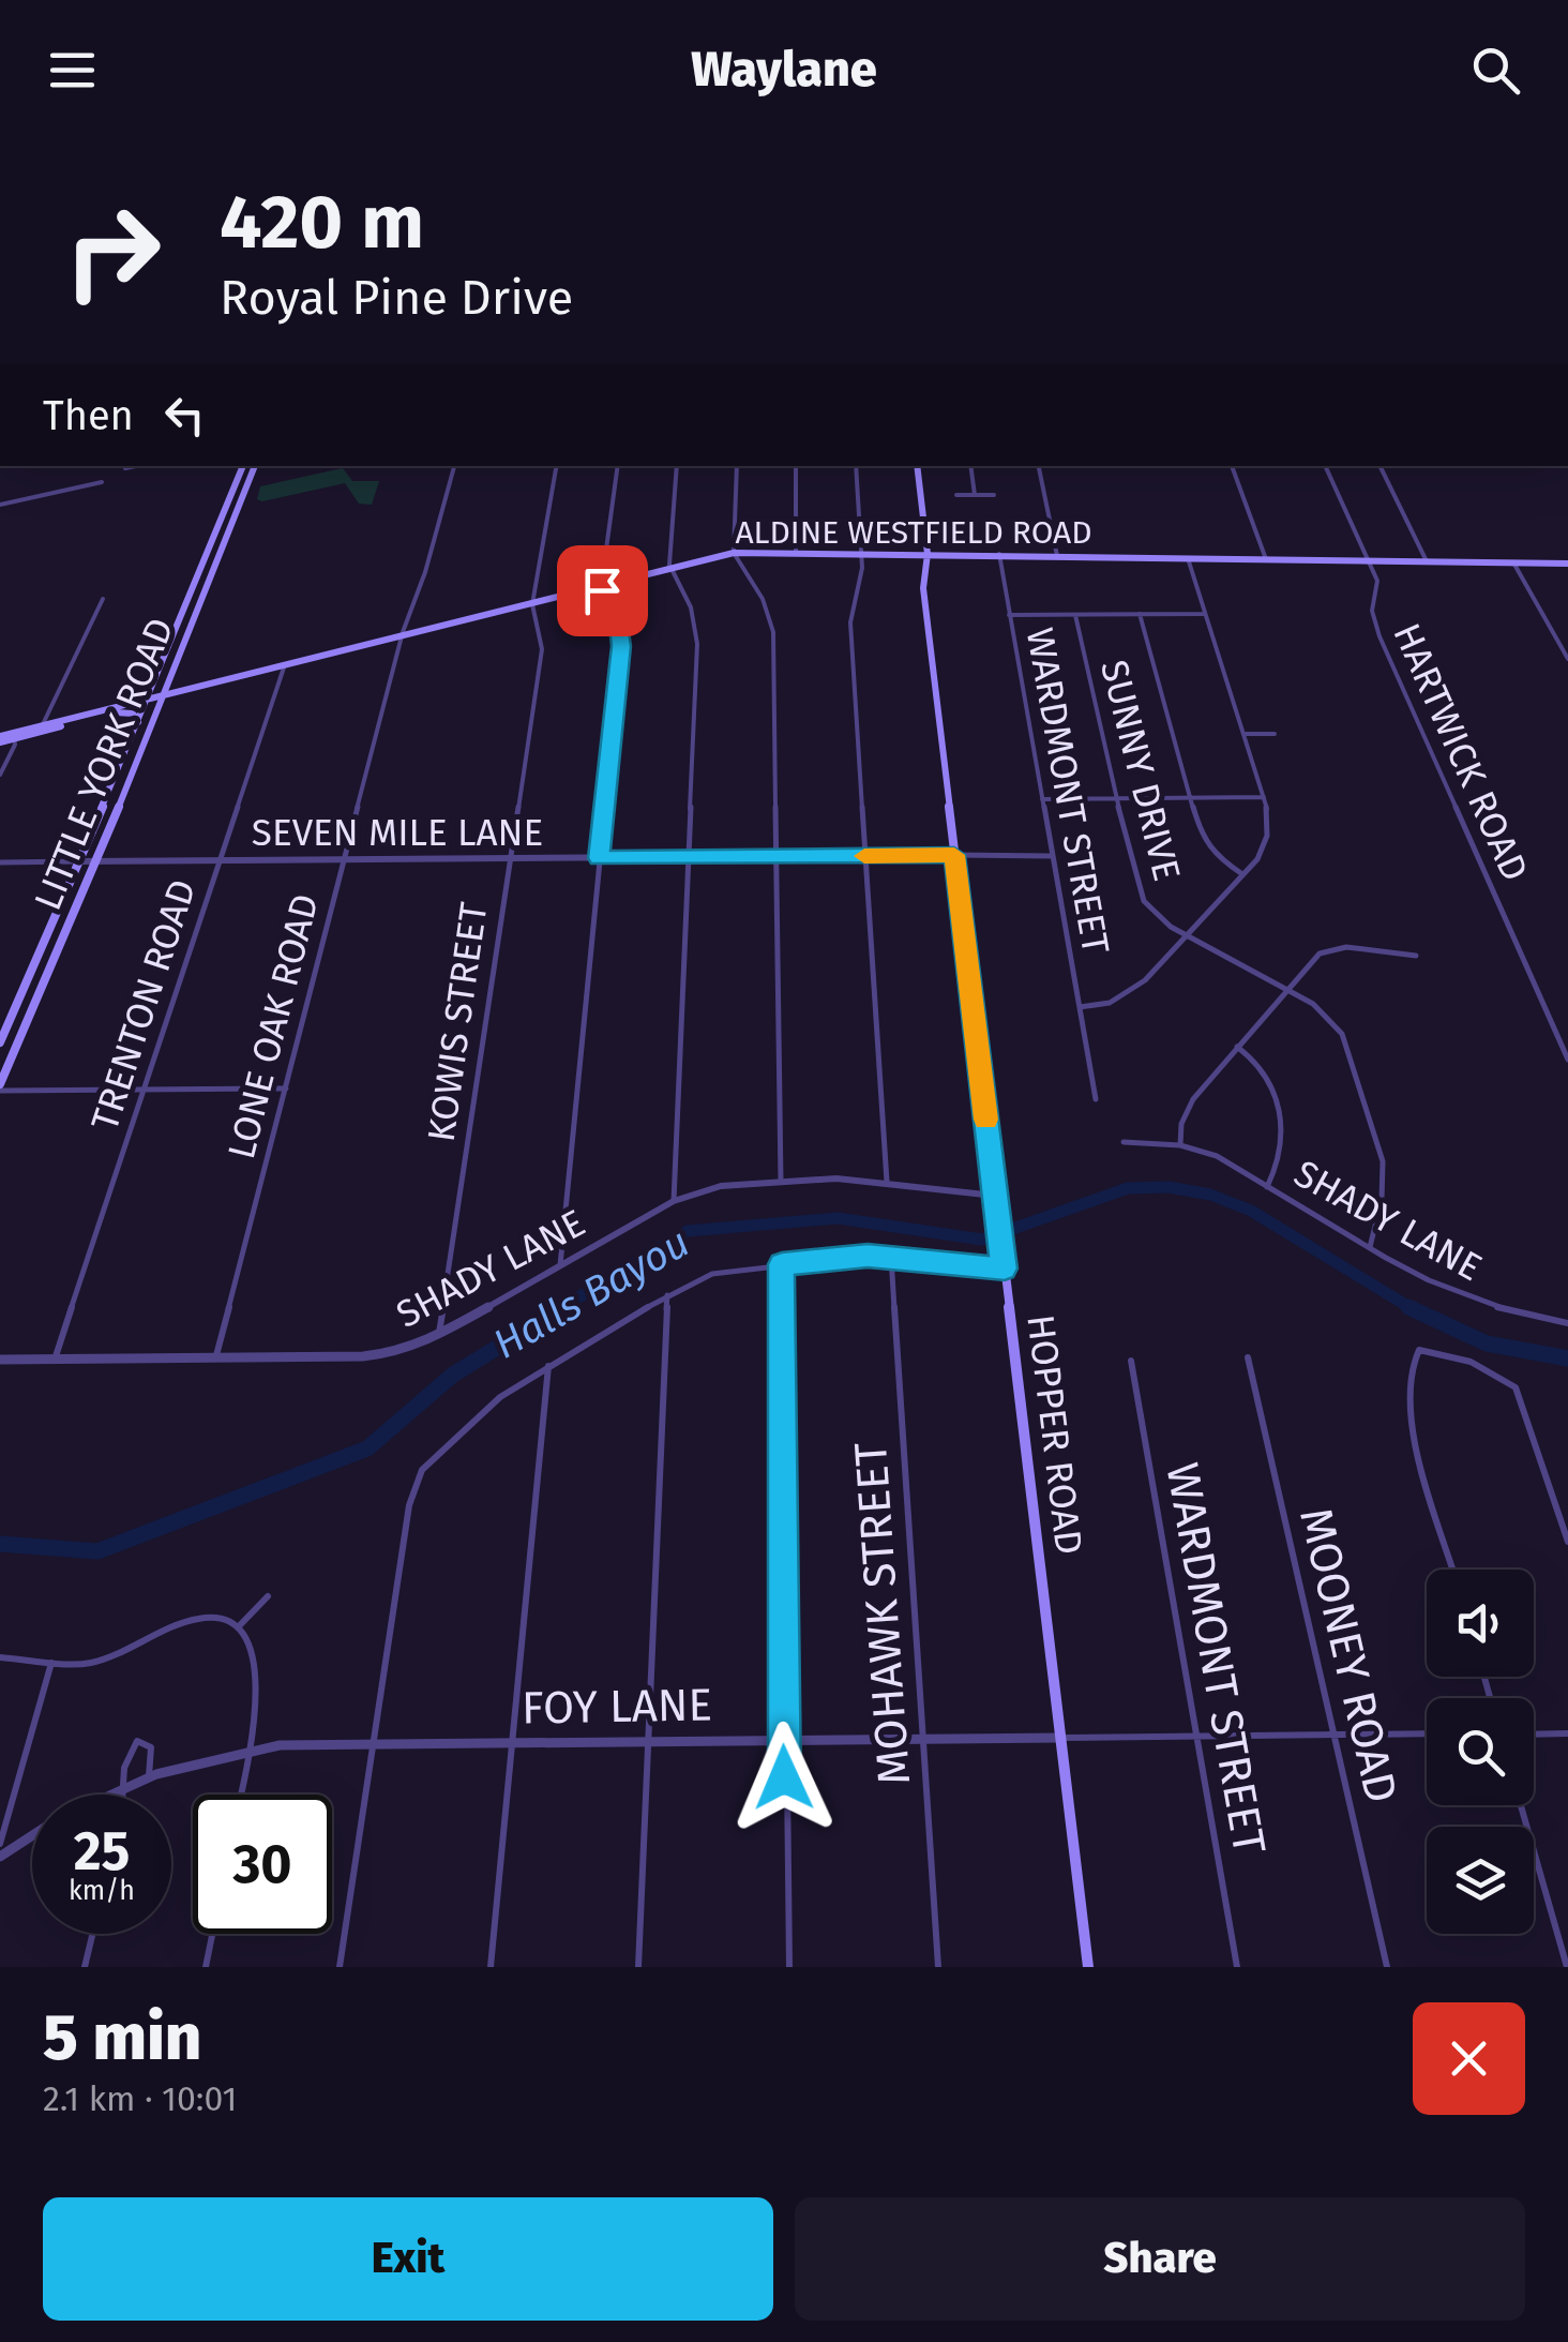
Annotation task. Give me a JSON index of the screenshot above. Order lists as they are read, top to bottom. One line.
{"streets":{"main road":["ALDINE WESTFIELD ROAD","LITTLE YORK ROAD","HOPPER ROAD"],"street":["HARTWICK ROAD","SUNNY DRIVE","WARDMONT STREET","SEVEN MILE LANE","TRENTON ROAD","KOWIS STREET","LONE OAK ROAD","SHADY LANE","MOHAWK STREET","MOONEY ROAD","FOY LANE"]},"crossings":[["ALDINE WESTFIELD ROAD","HARTWICK ROAD"],["ALDINE WESTFIELD ROAD","LITTLE YORK ROAD"],["ALDINE WESTFIELD ROAD","WARDMONT STREET"],["ALDINE WESTFIELD ROAD","TRENTON ROAD"],["ALDINE WESTFIELD ROAD","KOWIS STREET"],["ALDINE WESTFIELD ROAD","LONE OAK ROAD"],["ALDINE WESTFIELD ROAD","HOPPER ROAD"],["LITTLE YORK ROAD","SEVEN MILE LANE"],["SUNNY DRIVE","SHADY LANE"],["WARDMONT STREET","SEVEN MILE LANE"],["WARDMONT STREET","FOY LANE"],["SEVEN MILE LANE","TRENTON ROAD"],["SEVEN MILE LANE","KOWIS STREET"],["SEVEN MILE LANE","LONE OAK ROAD"],["SEVEN MILE LANE","HOPPER ROAD"],["TRENTON ROAD","SHADY LANE"],["KOWIS STREET","SHADY LANE"],["LONE OAK ROAD","SHADY LANE"],["SHADY LANE","HOPPER ROAD"],["HOPPER ROAD","FOY LANE"],["MOHAWK STREET","FOY LANE"],["MOONEY ROAD","FOY LANE"]],"water":["Halls Bayou"],"page":{"header":"Waylane","turn":["420 m","Royal Pine Drive"],"then":"Then","speed":"25 km/h","limit":"30","heading":["5 min","2.1 km · 10:01"],"buttons":["Exit","Share"]}}
